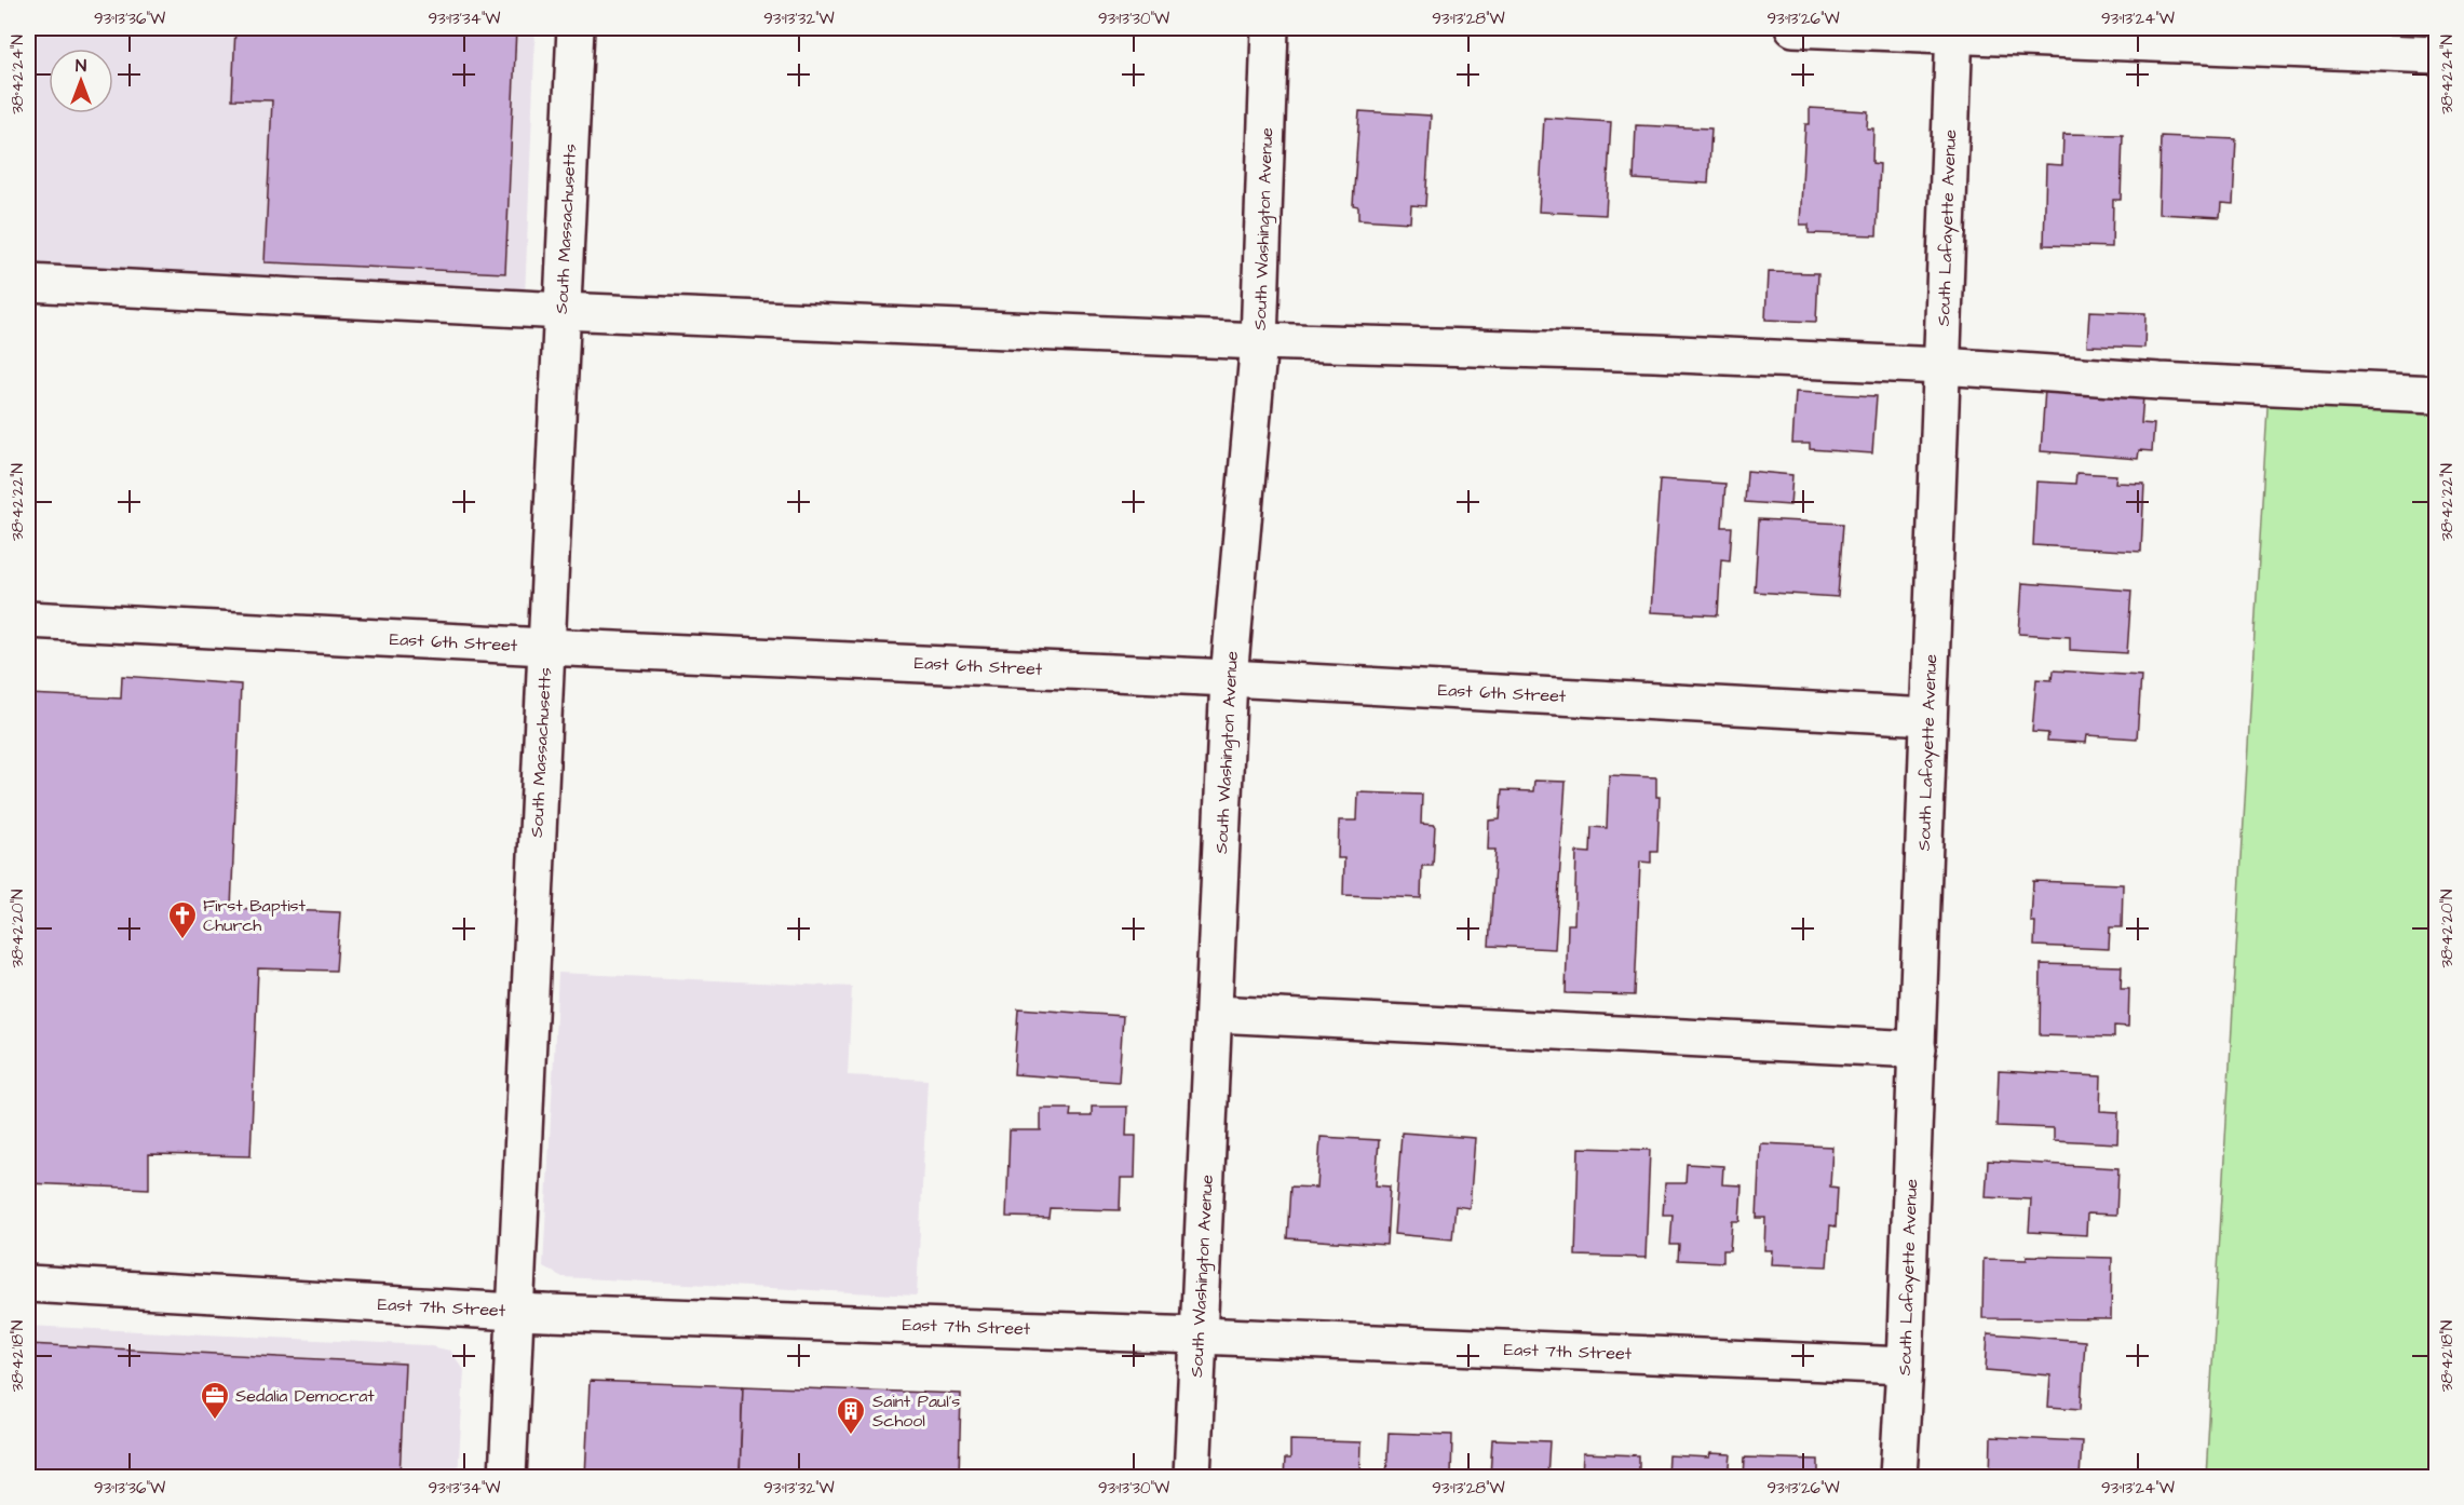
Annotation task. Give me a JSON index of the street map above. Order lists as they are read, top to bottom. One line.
{"streets":{"street":["South Lafayette Avenue","South Massachusetts","South Washington Avenue","East 6th Street","East 7th Street"]},"crossings":[["South Lafayette Avenue","East 6th Street"],["South Lafayette Avenue","East 7th Street"],["South Massachusetts","East 6th Street"],["South Massachusetts","East 7th Street"],["South Washington Avenue","East 6th Street"],["South Washington Avenue","East 7th Street"]],"places":{"church":["First Baptist Church"],"office":["Sedalia Democrat"],"building":["Saint Paul's School"]},"north":"top","coordinates":["93°13'36\"W","93°13'34\"W","93°13'32\"W","93°13'30\"W","93°13'28\"W","93°13'26\"W","93°13'24\"W","38°42'24\"N","38°42'22\"N","38°42'20\"N","38°42'18\"N"]}
